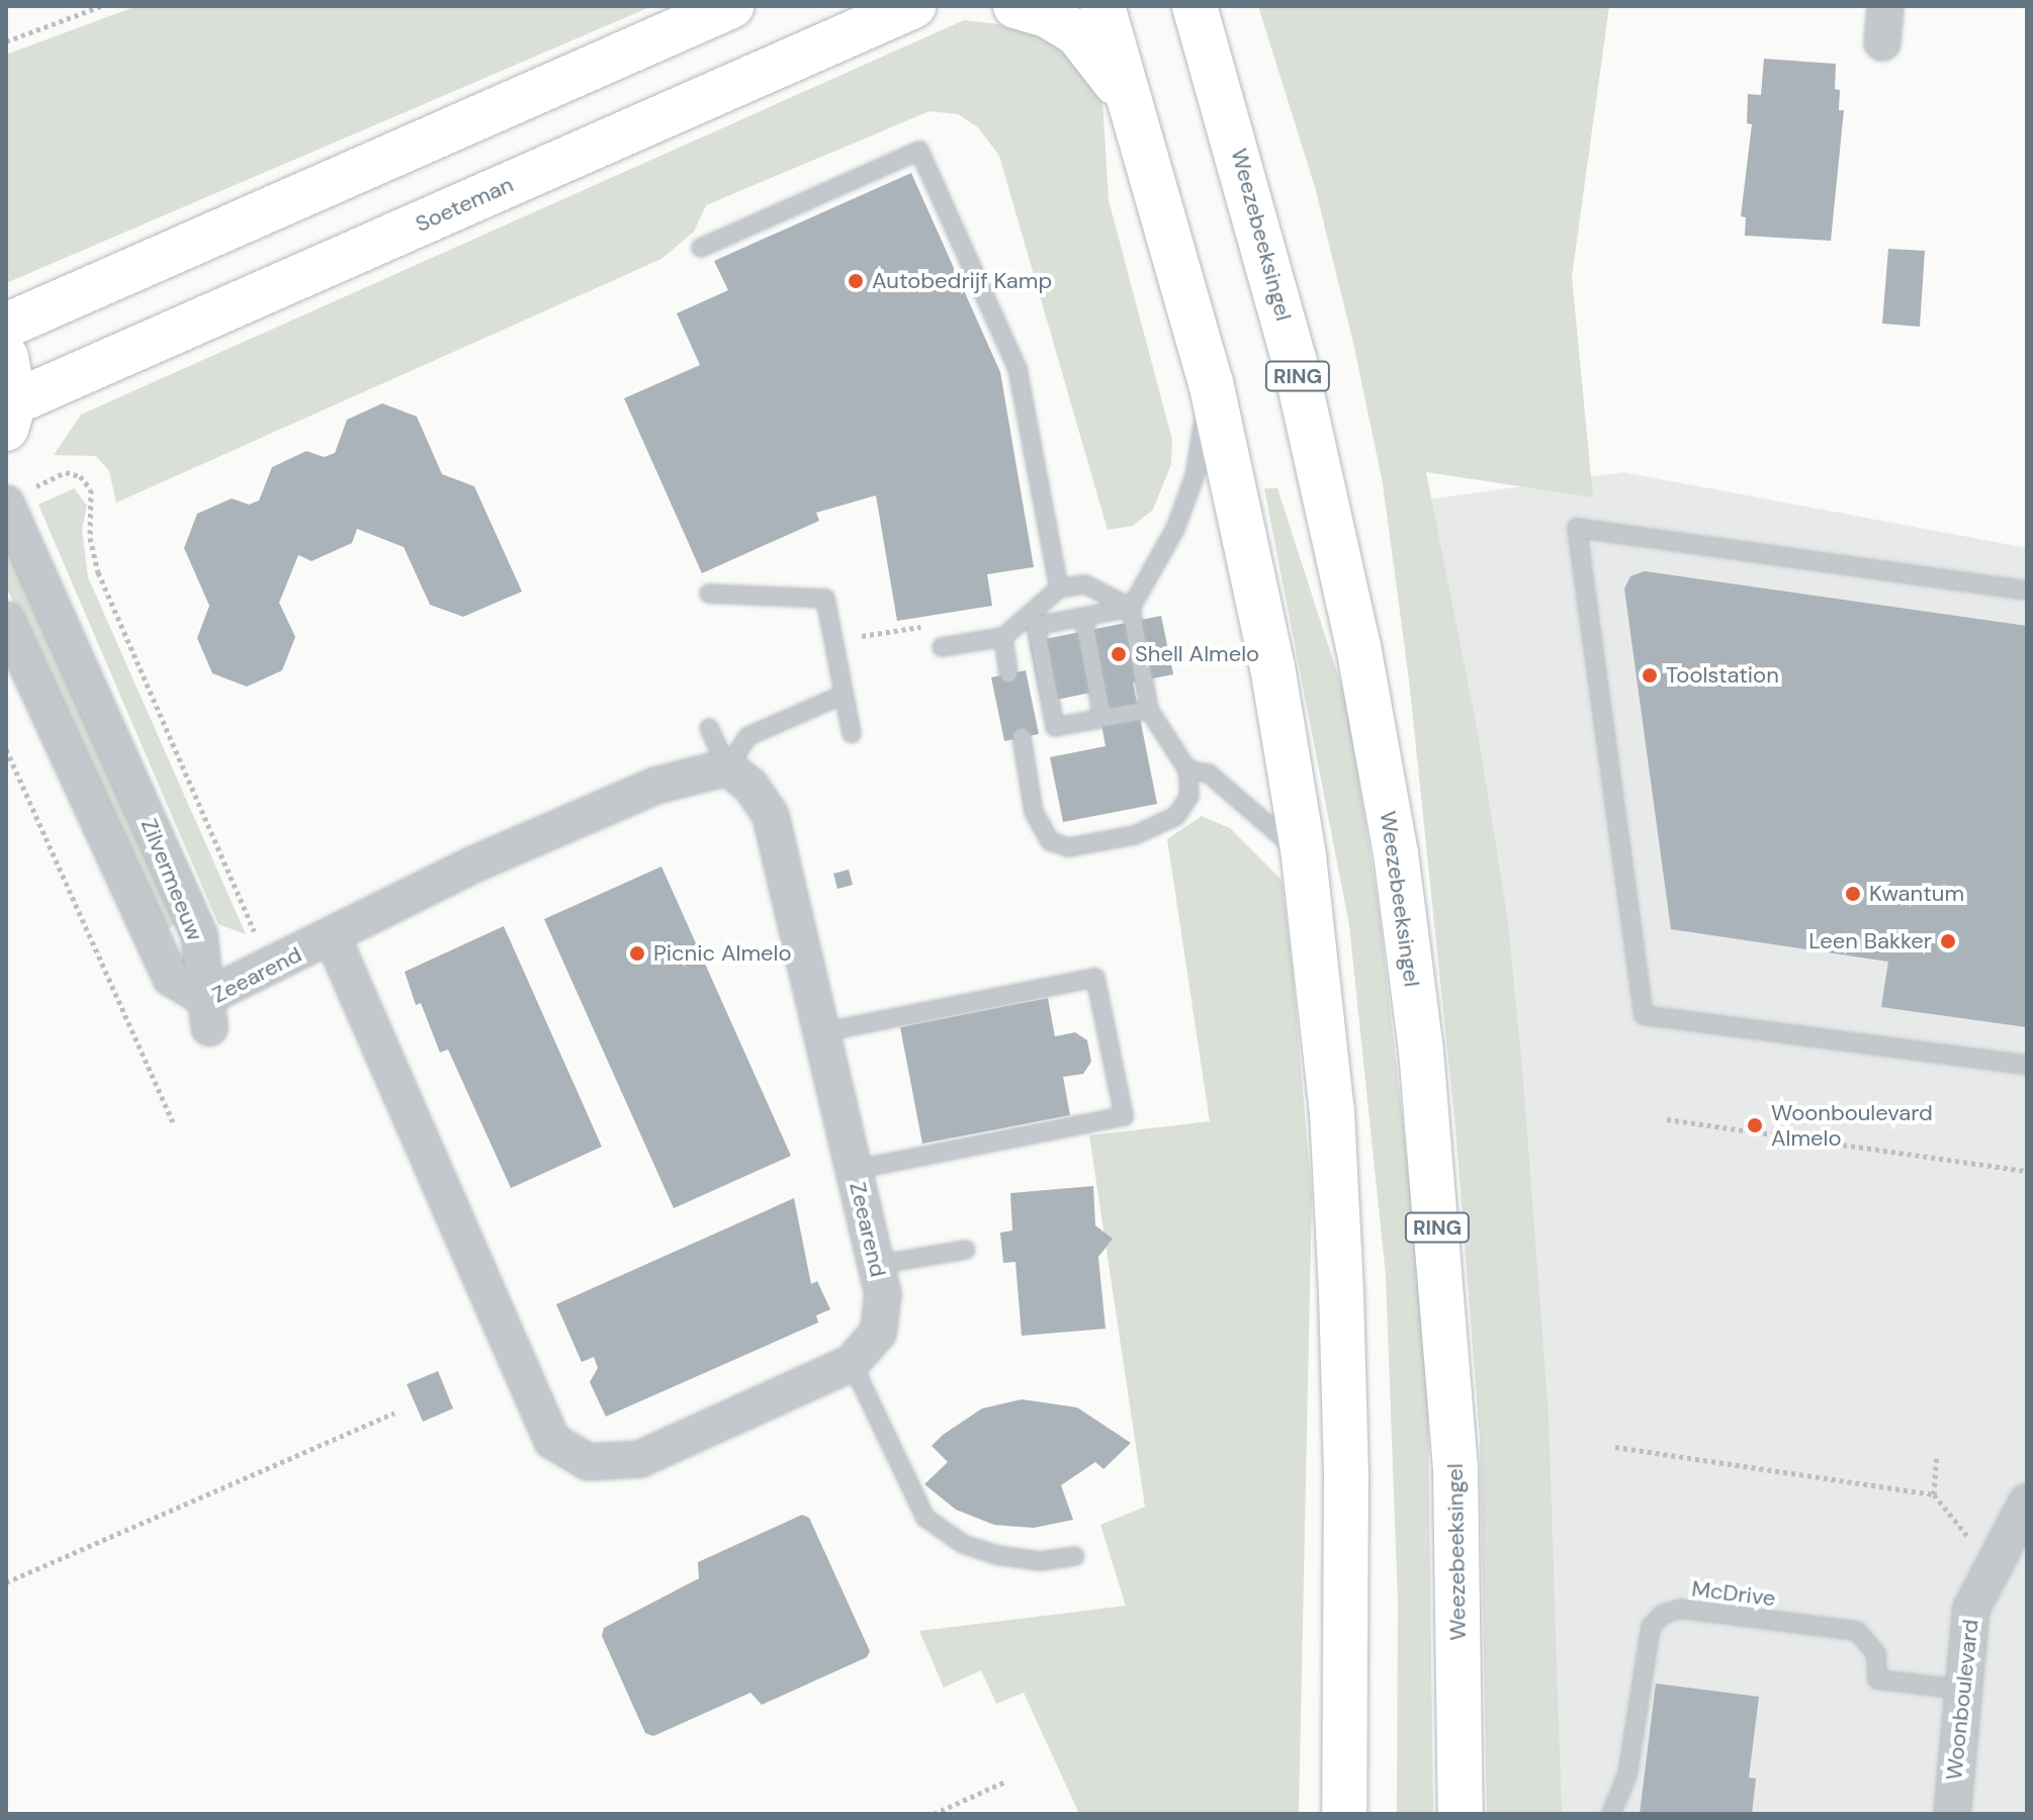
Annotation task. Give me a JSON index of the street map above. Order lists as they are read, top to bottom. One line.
{"streets":{"main road":["Soeteman","Weezebeeksingel","RING"],"street":["Zilvermeeuw","Zeearend","Woonboulevard"],"lane":["McDrive"]},"crossings":[["Zilvermeeuw","Zeearend"],["McDrive","Woonboulevard"]],"places":["Autobedrijf Kamp","Shell Almelo","Toolstation","Kwantum","Leen Bakker","Picnic Almelo","Woonboulevard Almelo"]}
